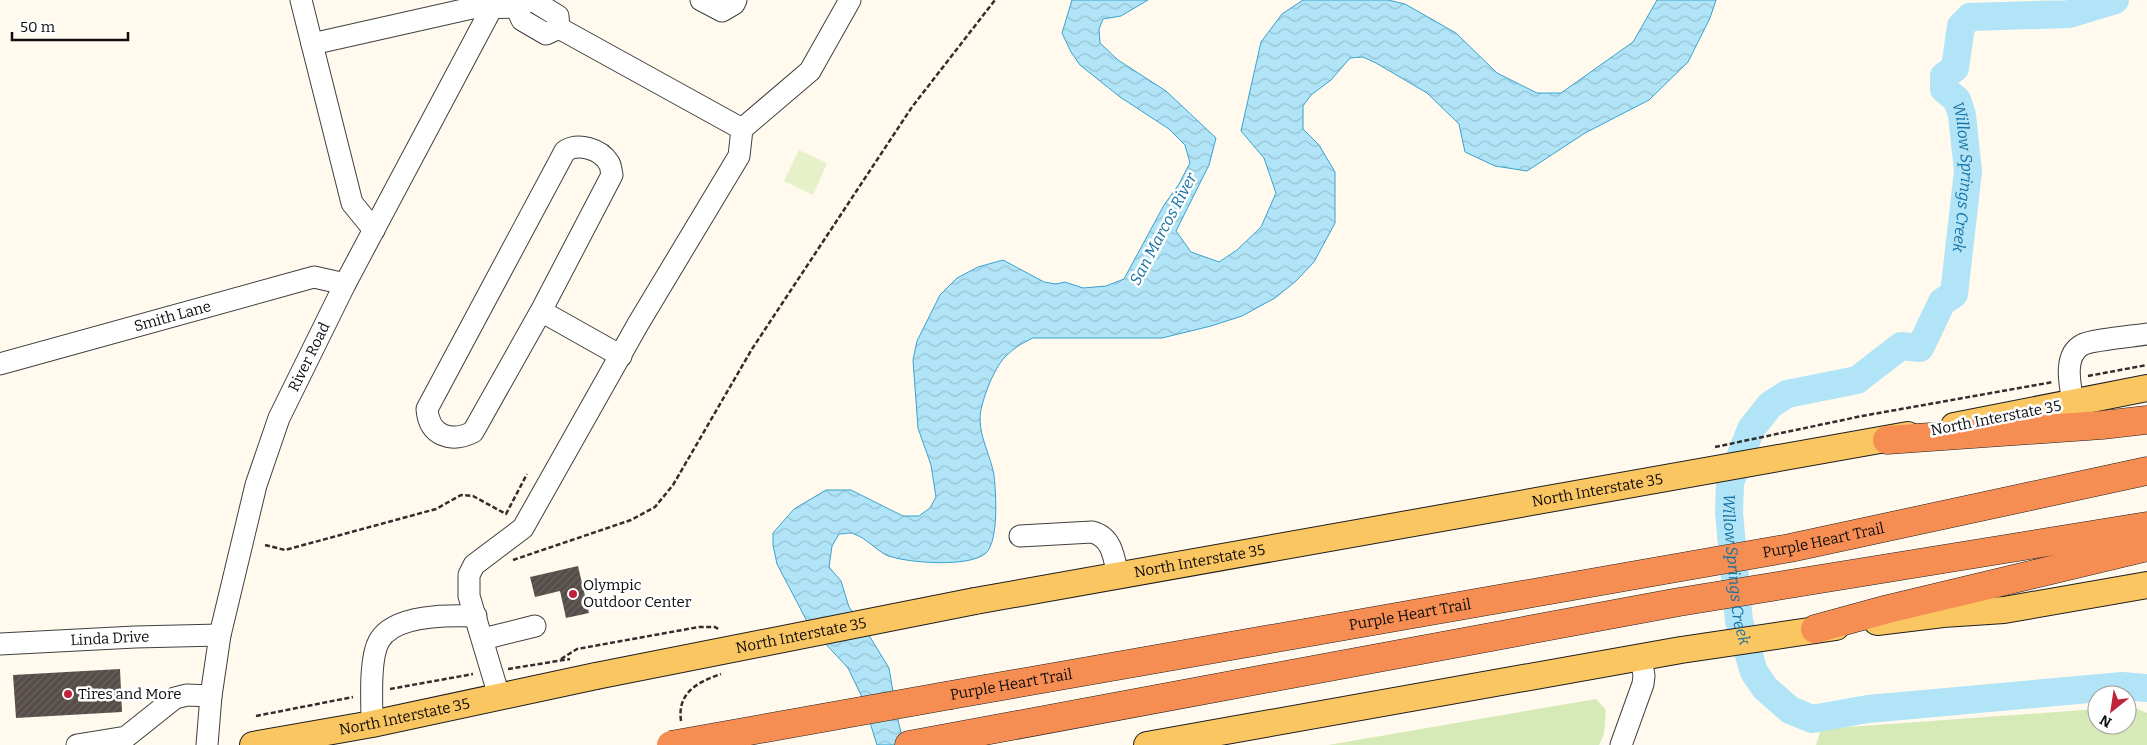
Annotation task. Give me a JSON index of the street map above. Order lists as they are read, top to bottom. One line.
{"streets":{"highway":["Purple Heart Trail"],"main road":["North Interstate 35"],"street":["Smith Lane","River Road","Linda Drive"]},"crossings":[["Smith Lane","River Road"],["River Road","Linda Drive"]],"water":["Willow Springs Creek","San Marcos River"],"places":["Olympic Outdoor Center","Tires and More"],"scale_bar":"50 m","north":"bottom left"}
